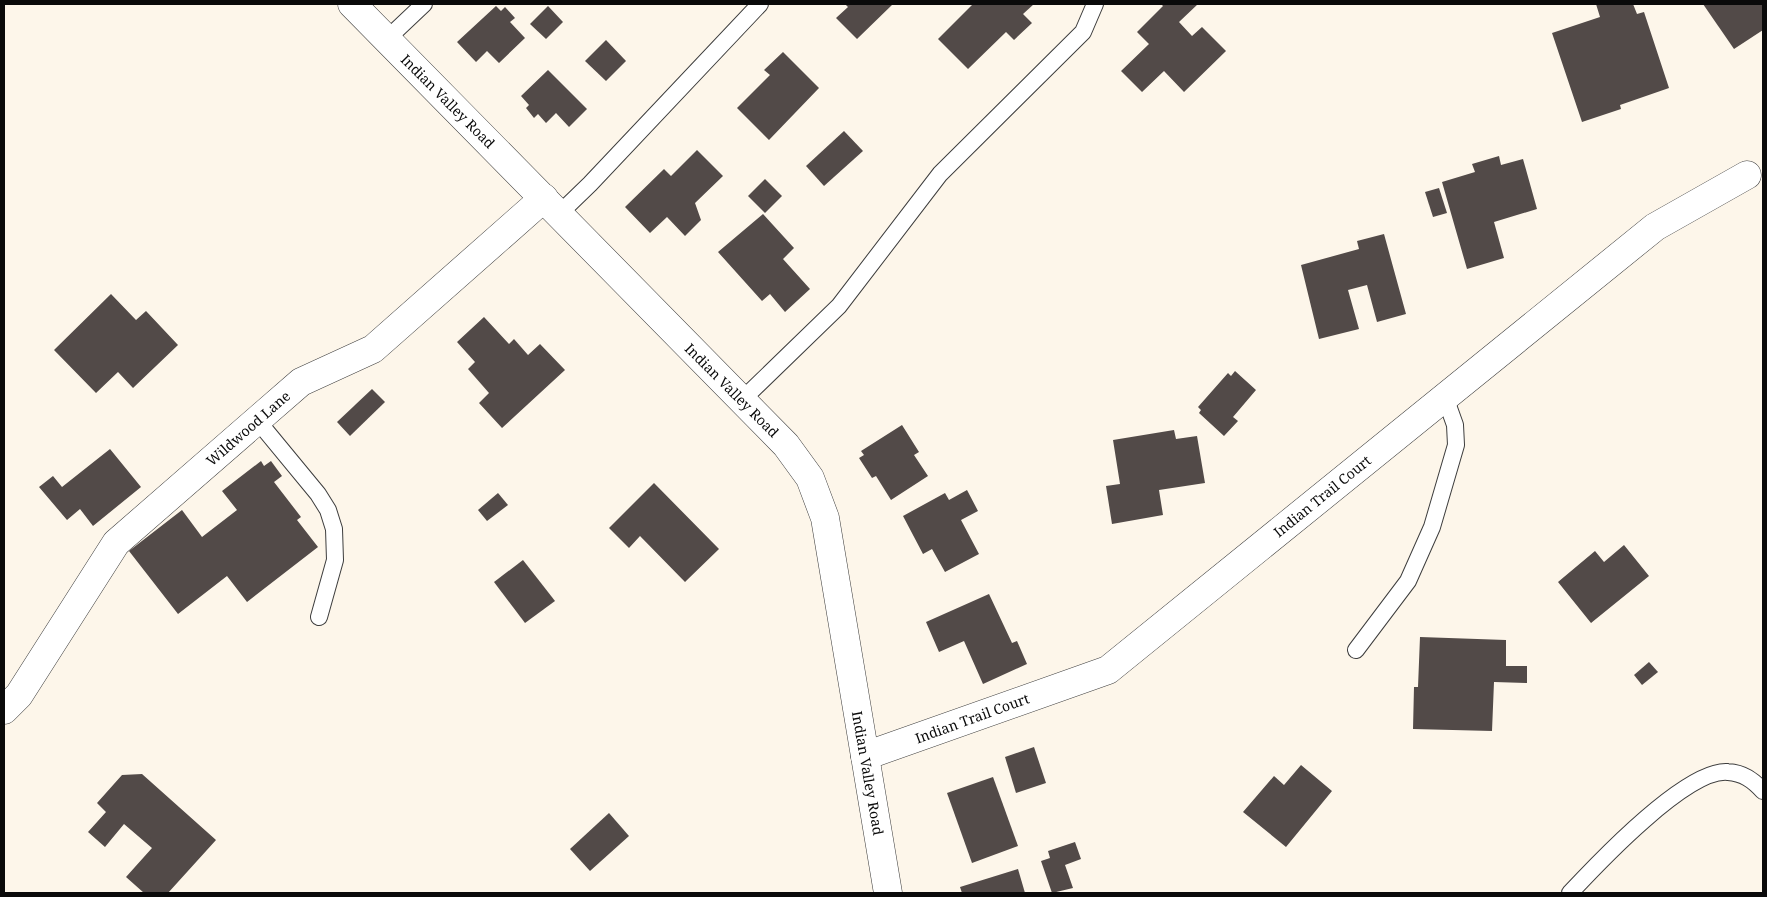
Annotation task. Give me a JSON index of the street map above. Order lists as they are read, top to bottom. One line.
{"streets":{"street":["Indian Valley Road","Wildwood Lane","Indian Trail Court"]},"crossings":[["Indian Valley Road","Wildwood Lane"],["Indian Valley Road","Indian Trail Court"]]}
